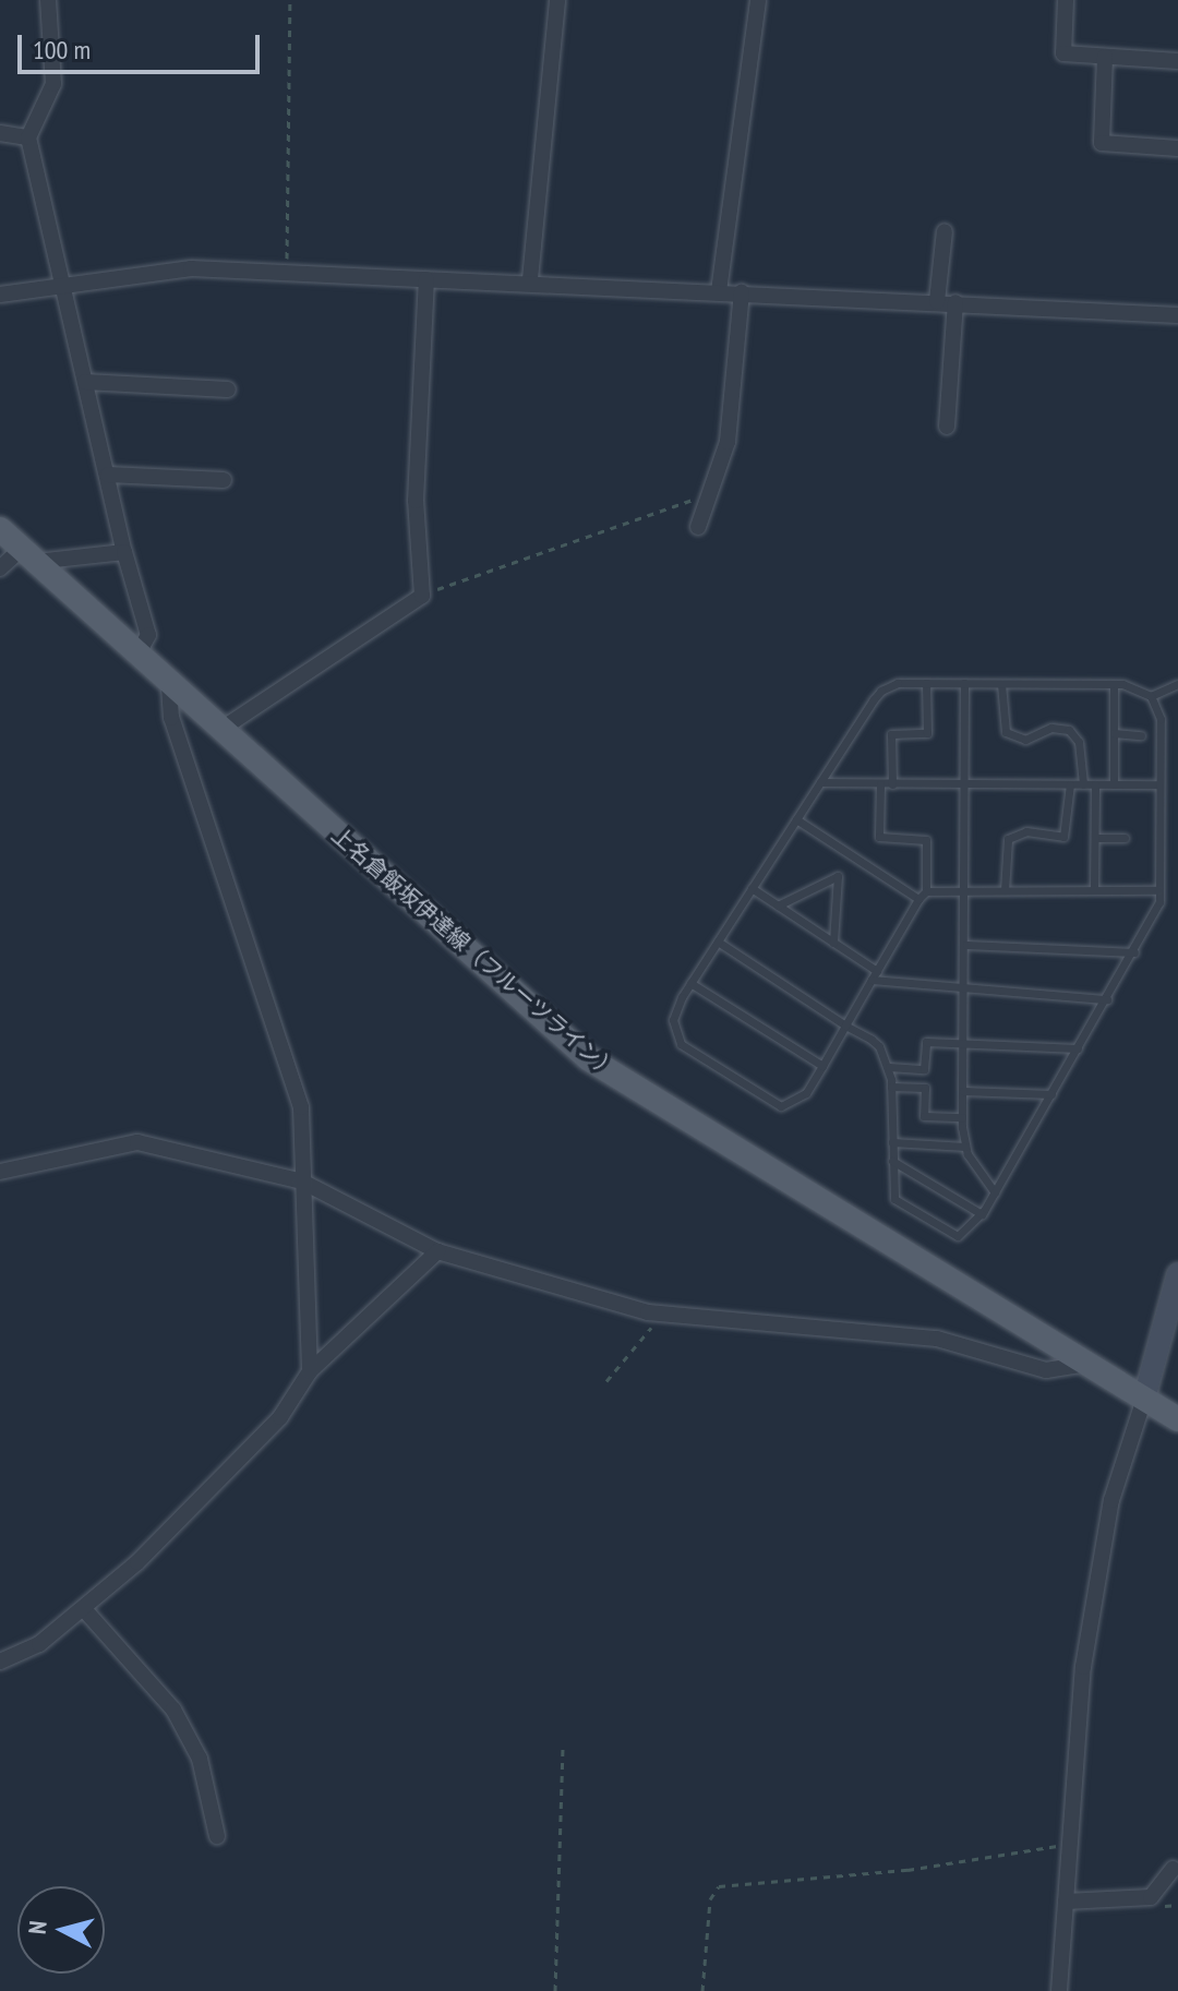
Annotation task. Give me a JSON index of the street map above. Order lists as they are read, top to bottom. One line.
{"streets":{"main road":["上名倉飯坂伊達線（フルーツライン）"]},"scale_bar":"100 m","north":"left"}
